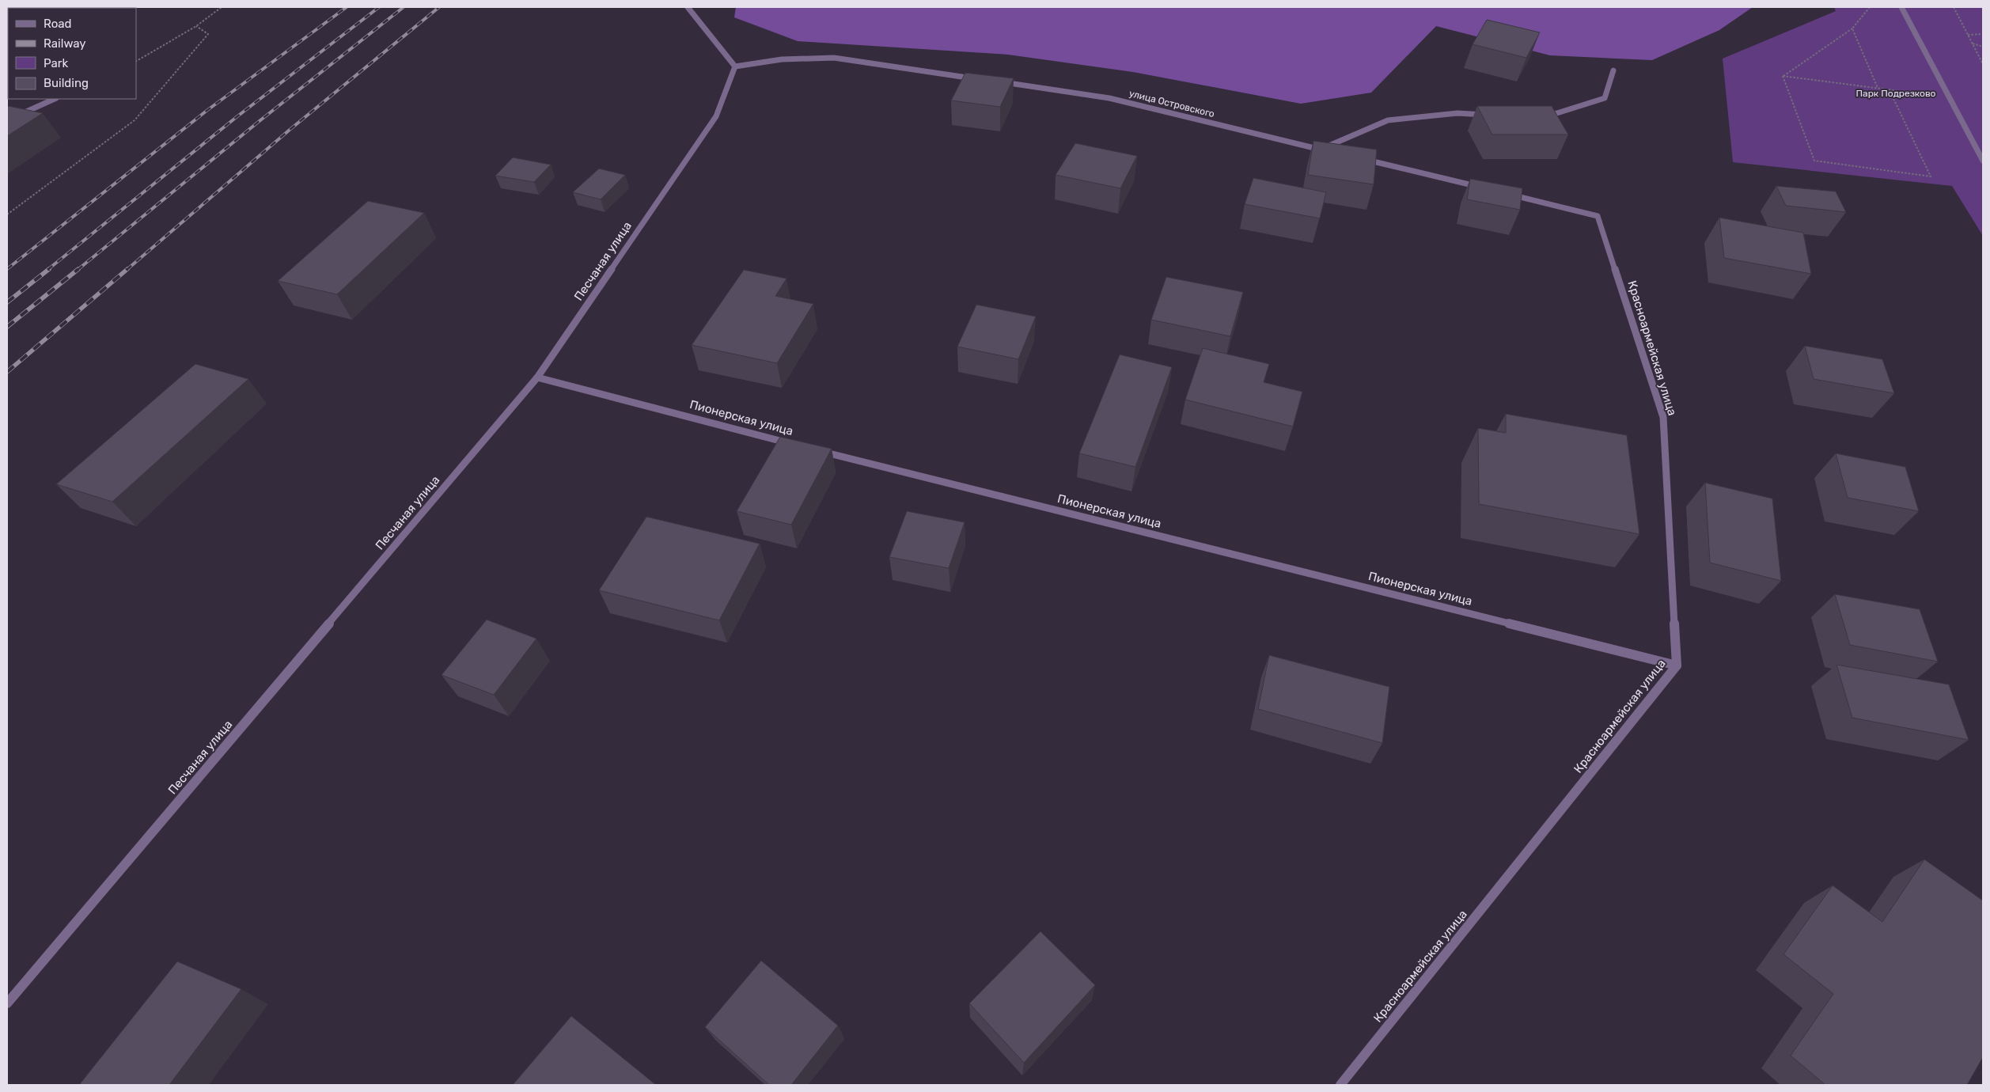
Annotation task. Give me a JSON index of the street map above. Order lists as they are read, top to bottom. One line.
{"streets":{"street":["улица Островского","Песчаная улица","Красноармейская улица","Пионерская улица"]},"crossings":[["Песчаная улица","Пионерская улица"],["Красноармейская улица","Пионерская улица"]],"parks":["Парк Подрезково"],"legend":["Road","Railway","Park","Building"]}
